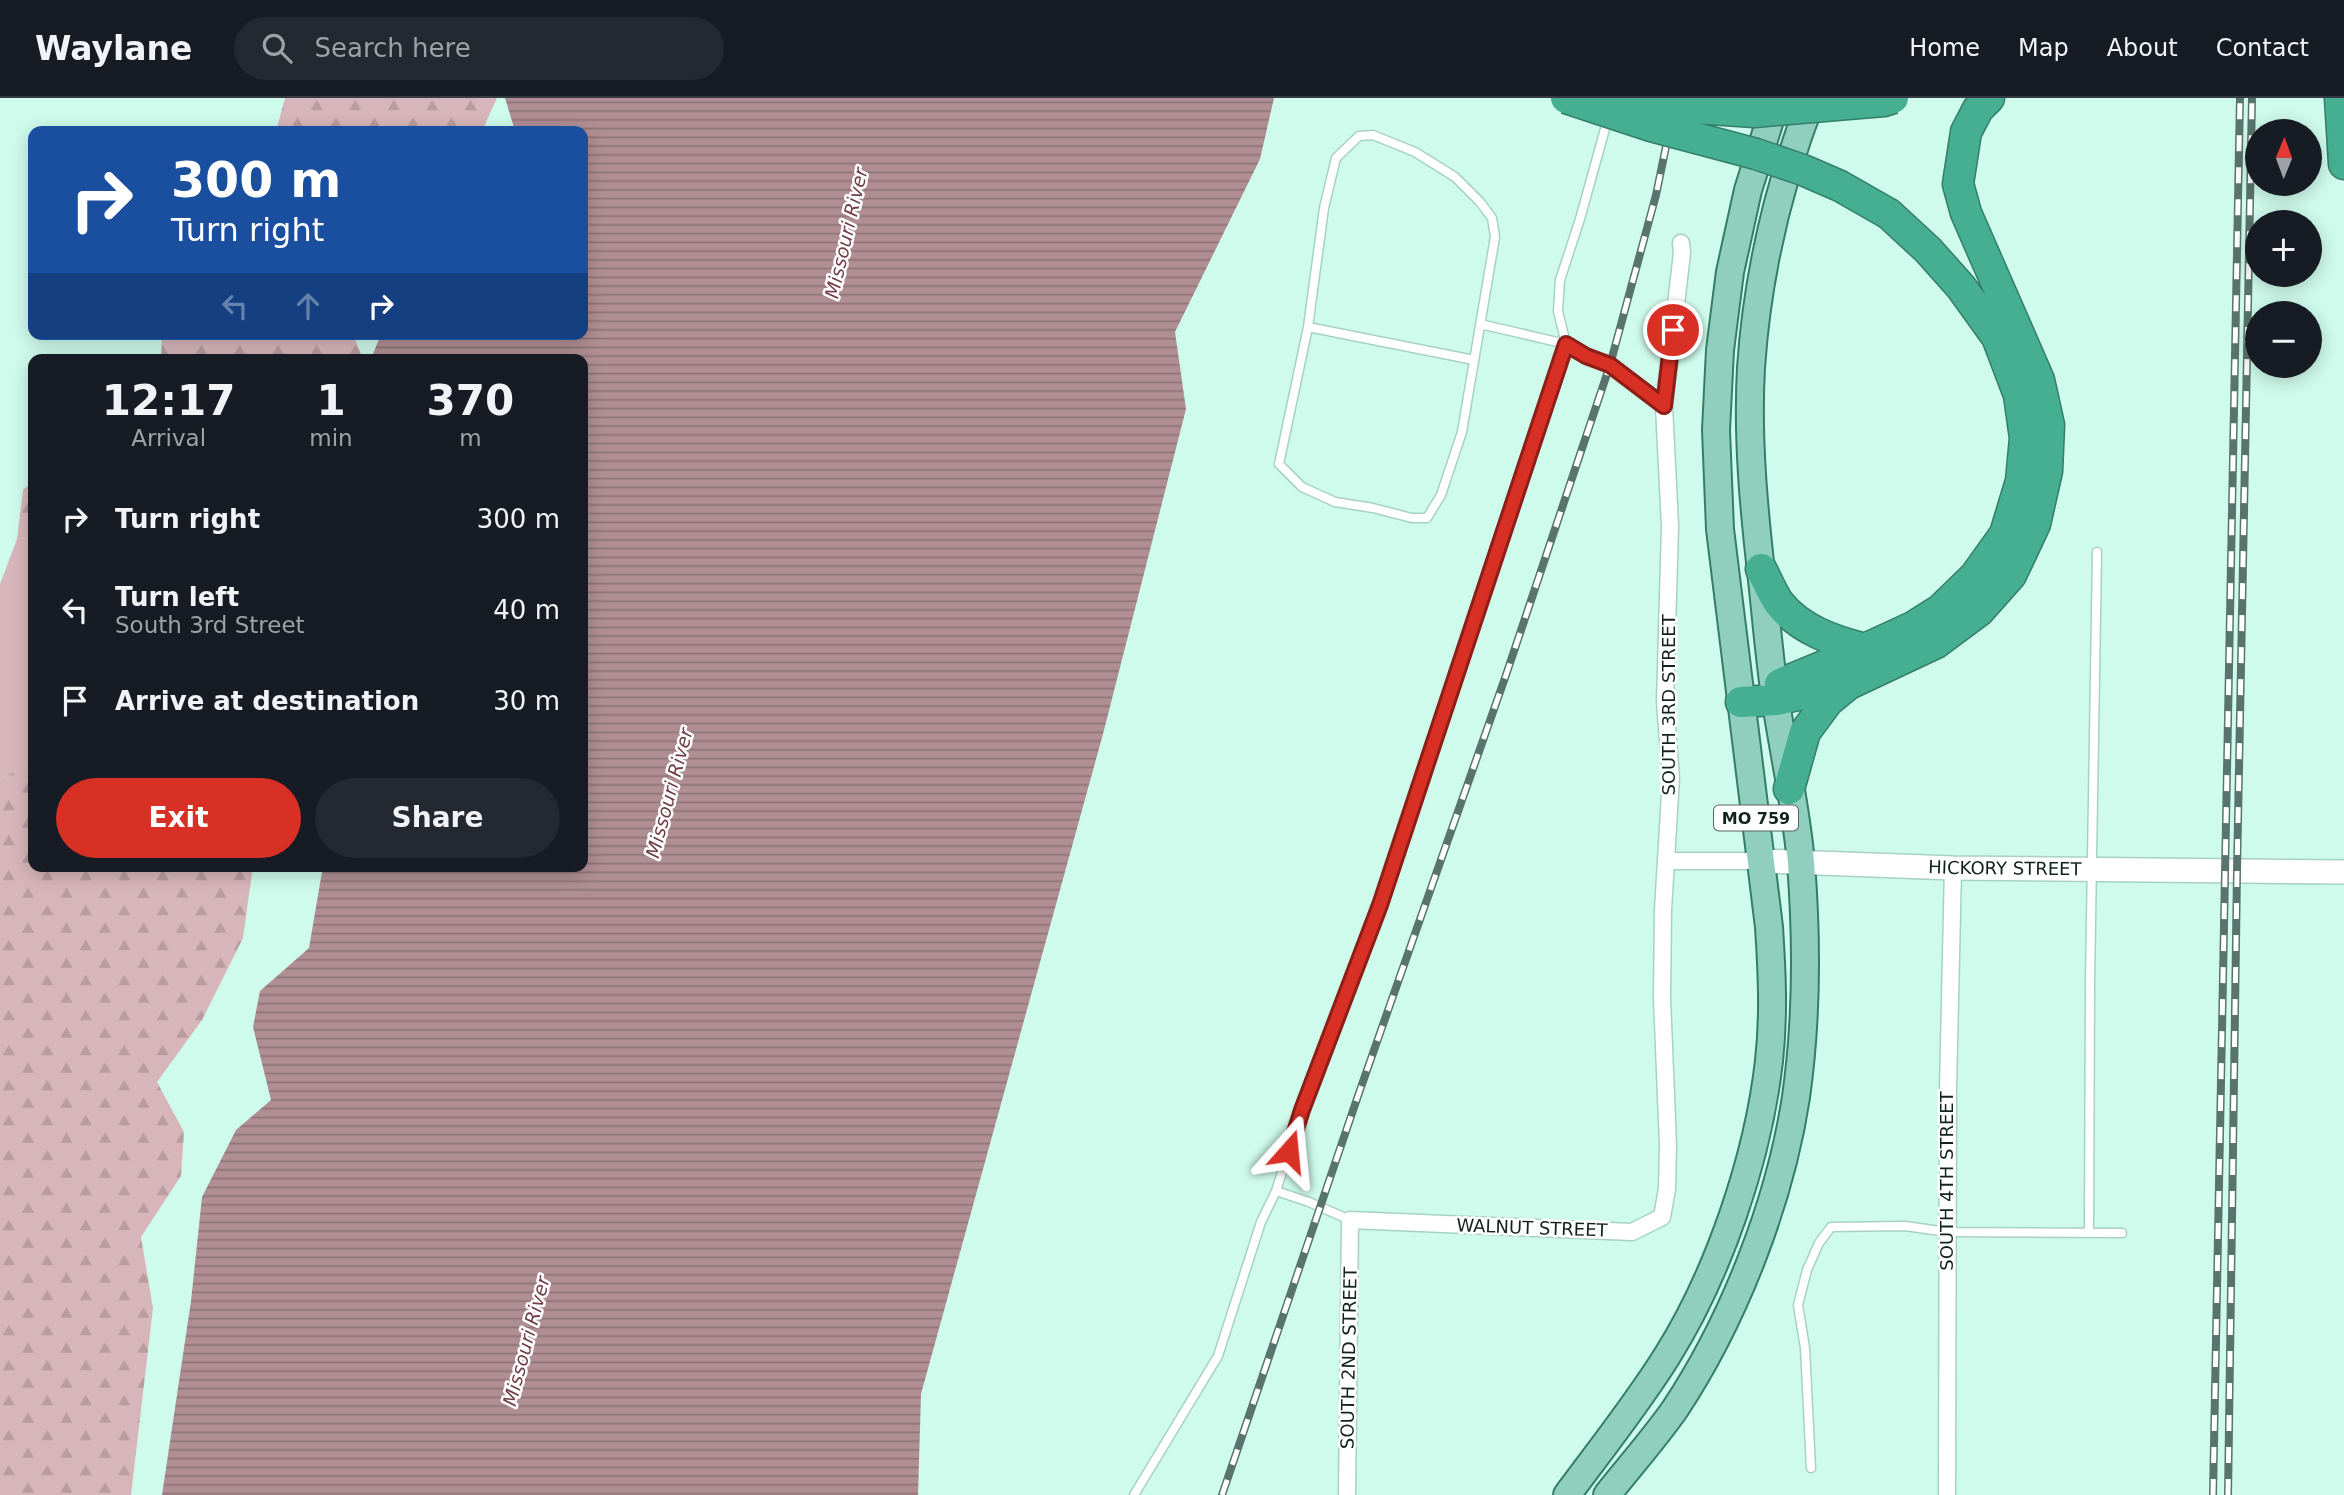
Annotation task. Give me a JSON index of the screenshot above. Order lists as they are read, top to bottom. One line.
{"streets":{"main road":["MO 759"],"street":["SOUTH 3RD STREET","HICKORY STREET","SOUTH 4TH STREET","WALNUT STREET","SOUTH 2ND STREET"]},"crossings":[["SOUTH 3RD STREET","HICKORY STREET"],["SOUTH 3RD STREET","WALNUT STREET"],["MO 759","HICKORY STREET"],["HICKORY STREET","SOUTH 4TH STREET"],["WALNUT STREET","SOUTH 2ND STREET"]],"water":["Missouri River"],"north":"top","page":{"header":"Waylane","search":"Search here","nav":["Home","Map","About","Contact"],"map_buttons":["+","−"],"turn":["300 m","Turn right"],"eta":["12:17","Arrival","1","min","370","m"],"list":[{"name":"Turn right","value":"300 m"},{"name":"Turn left","note":"South 3rd Street","value":"40 m"},{"name":"Arrive at destination","value":"30 m"}],"buttons":["Exit","Share"]}}
